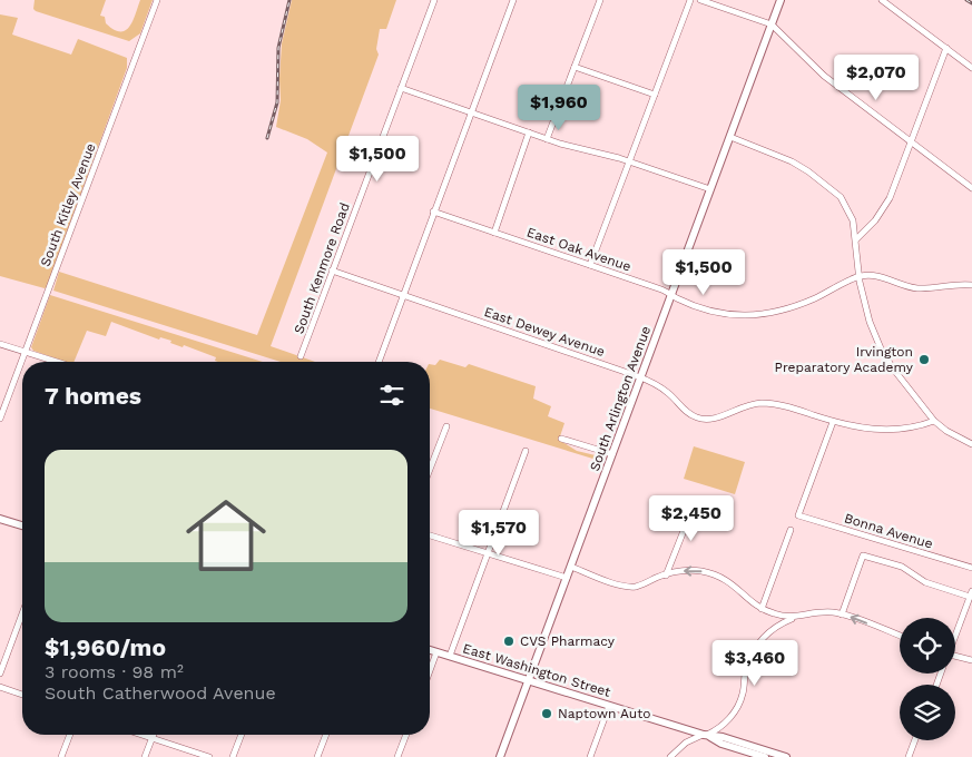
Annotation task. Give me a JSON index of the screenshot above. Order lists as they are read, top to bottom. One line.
{"streets":{"main road":["South Arlington Avenue","East Washington Street"],"street":["South Kitley Avenue","East Oak Avenue","South Kenmore Road","East Dewey Avenue","Bonna Avenue"]},"crossings":[["East Oak Avenue","South Arlington Avenue"],["South Kenmore Road","East Dewey Avenue"],["East Dewey Avenue","South Arlington Avenue"],["East Dewey Avenue","Bonna Avenue"],["South Arlington Avenue","East Washington Street"]],"places":["Irvington Preparatory Academy","CVS Pharmacy","Naptown Auto"],"page":{"price":["$2,070","$1,960","$1,500","$1,500","$2,450","$1,570","$3,460"],"heading":"7 homes","list":[{"name":"$1,960/mo","note":"3 rooms · 98 m² · South Catherwood Avenue"}]}}
